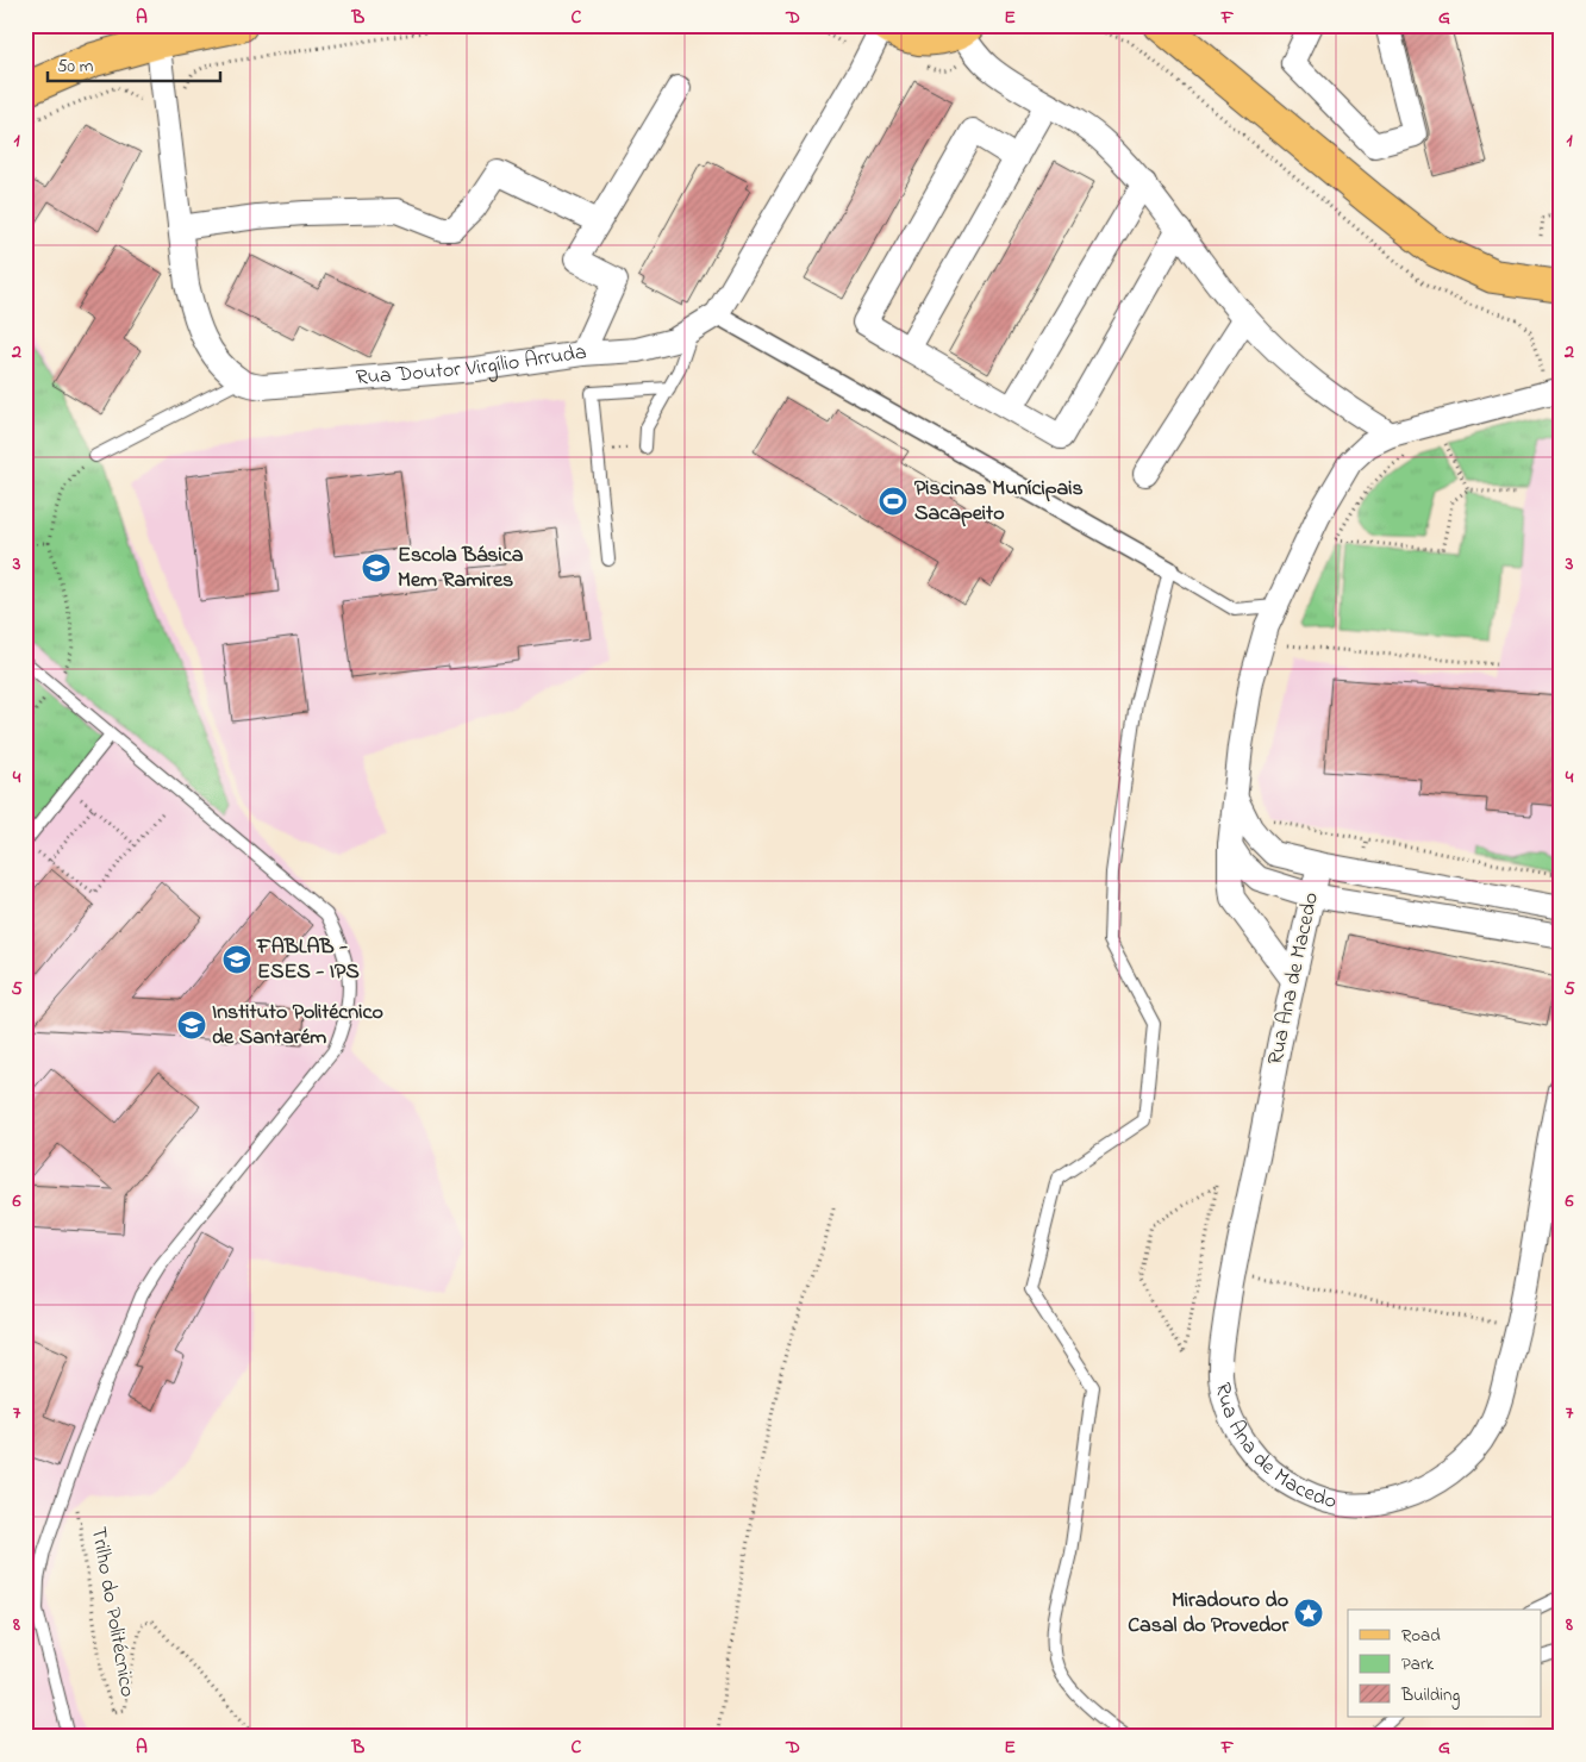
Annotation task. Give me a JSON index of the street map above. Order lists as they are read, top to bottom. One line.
{"streets":{"street":["Rua Doutor Virgílio Arruda","Rua Ana de Macedo"],"path":["Trilho do Politécnico"]},"places":{"sports":["Piscinas Munícipais Sacapeito"],"school or university":["Escola Básica Mem Ramires","FABLAB - ESES - IPS","Instituto Politécnico de Santarém"],"place":["Miradouro do Casal do Provedor"]},"legend":["Road","Park","Building"],"scale_bar":"50 m","grid":{"columns":["A","B","C","D","E","F","G"],"rows":["1","2","3","4","5","6","7","8"]}}
